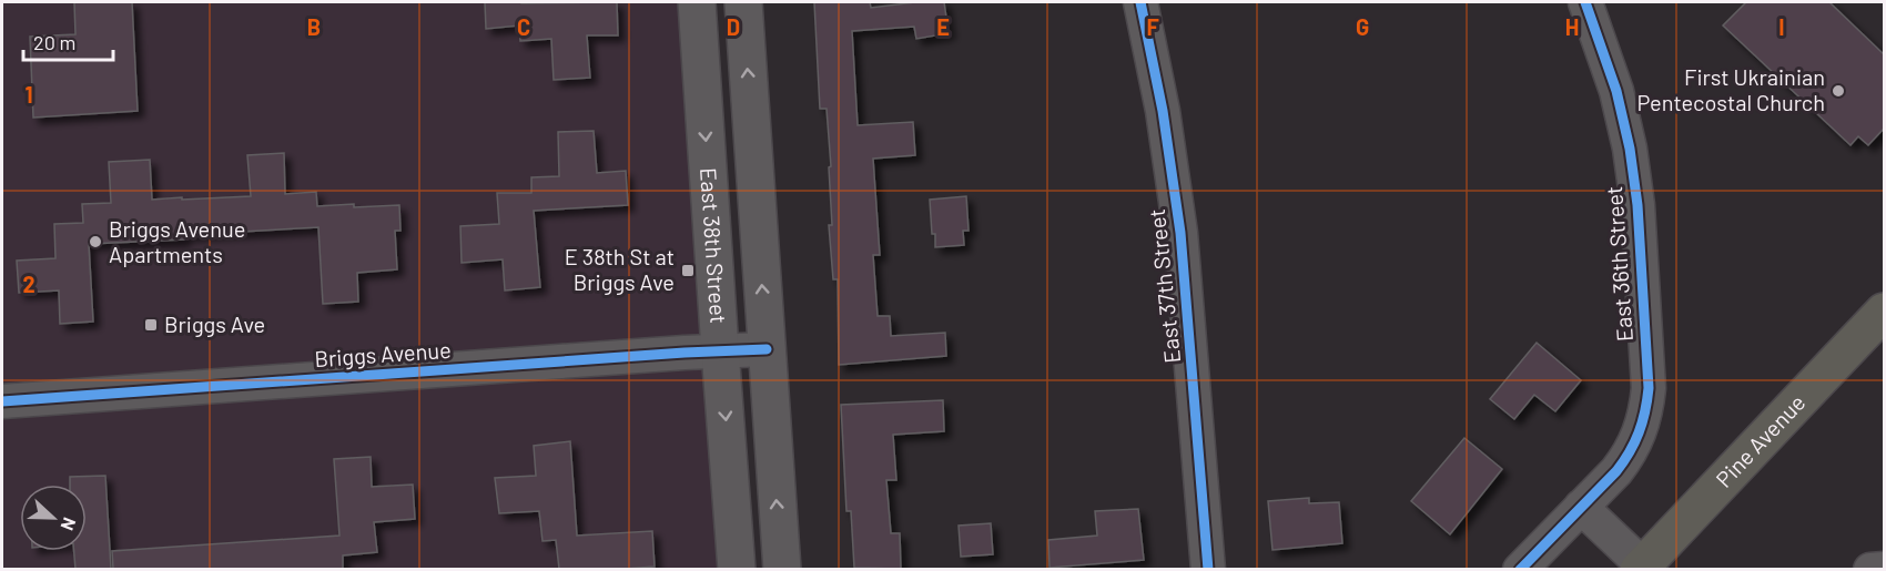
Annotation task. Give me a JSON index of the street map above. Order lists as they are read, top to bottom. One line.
{"streets":{"main road":["East 38th Street","Pine Avenue"],"street":["East 36th Street","East 37th Street","Briggs Avenue"]},"crossings":[["East 38th Street","Briggs Avenue"]],"places":{"other":["First Ukrainian Pentecostal Church","Briggs Avenue Apartments"],"transit":["E 38th St at Briggs Ave","Briggs Ave"]},"scale_bar":"20 m","north":"right","grid":{"columns":["B","C","D","E","F","G","H","I"],"rows":["1","2"]}}
